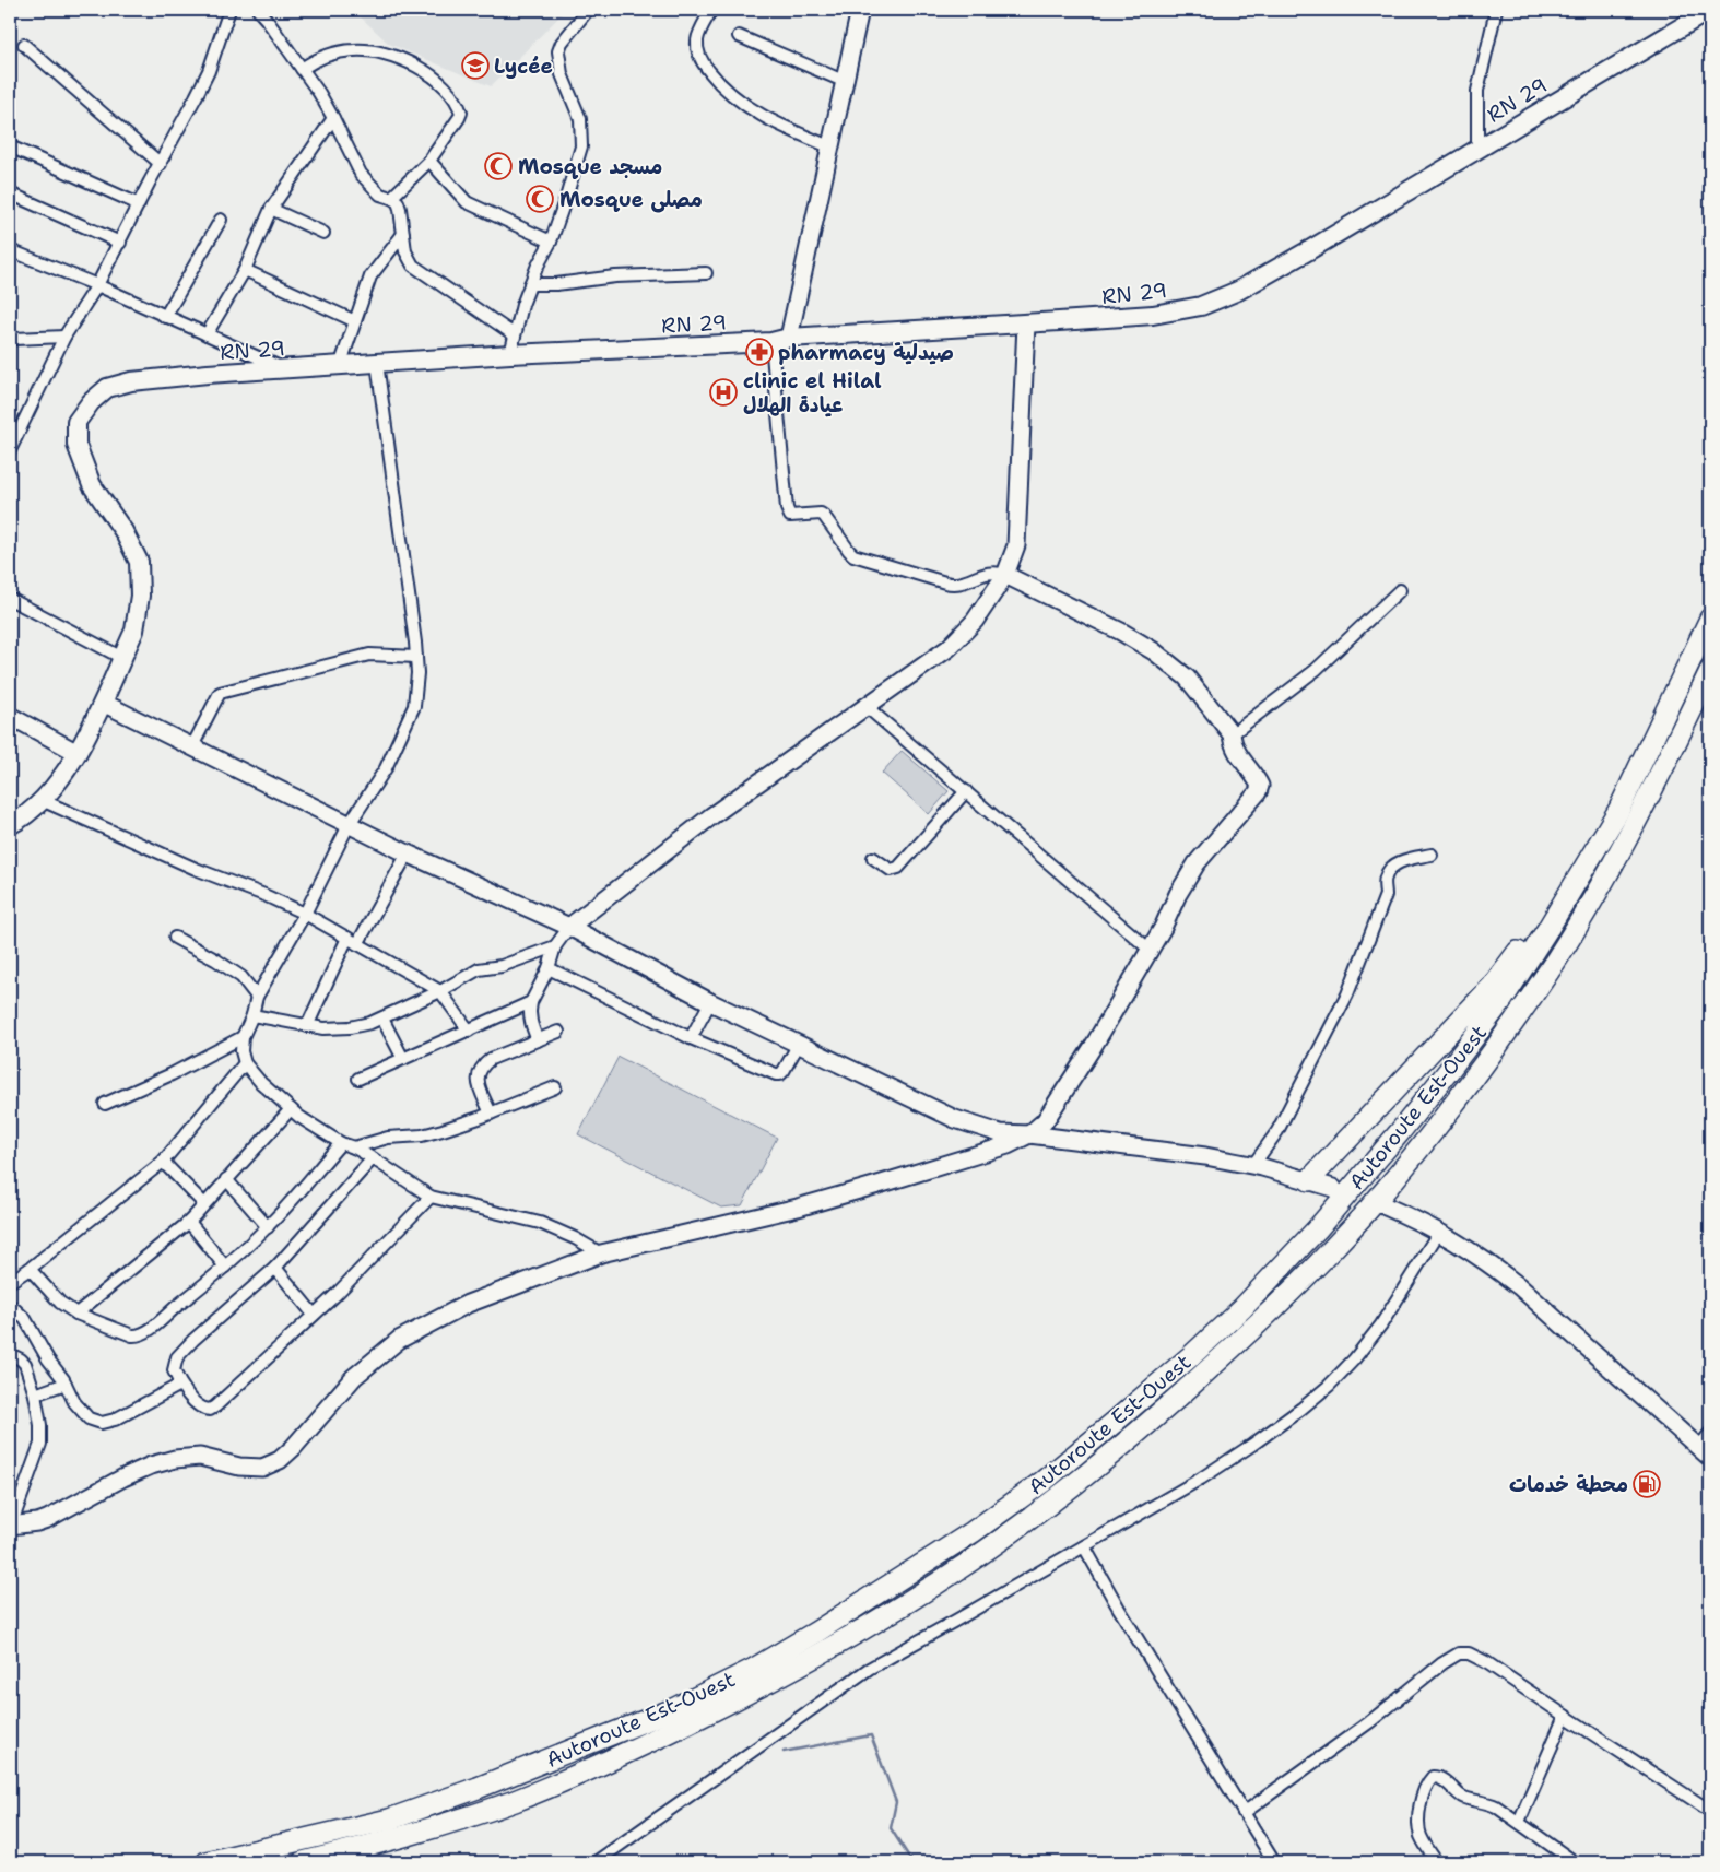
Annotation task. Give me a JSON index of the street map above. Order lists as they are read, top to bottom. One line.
{"streets":{"highway":["Autoroute Est-Ouest"],"main road":["RN 29"]},"places":{"school or university":["Lycée"],"mosque":["Mosque مسجد","Mosque مصلى"],"pharmacy":["pharmacy صيدلية"],"hospital":["clinic el Hilal عيادة الهلال"],"fuel station":["محطة خدمات"]}}
